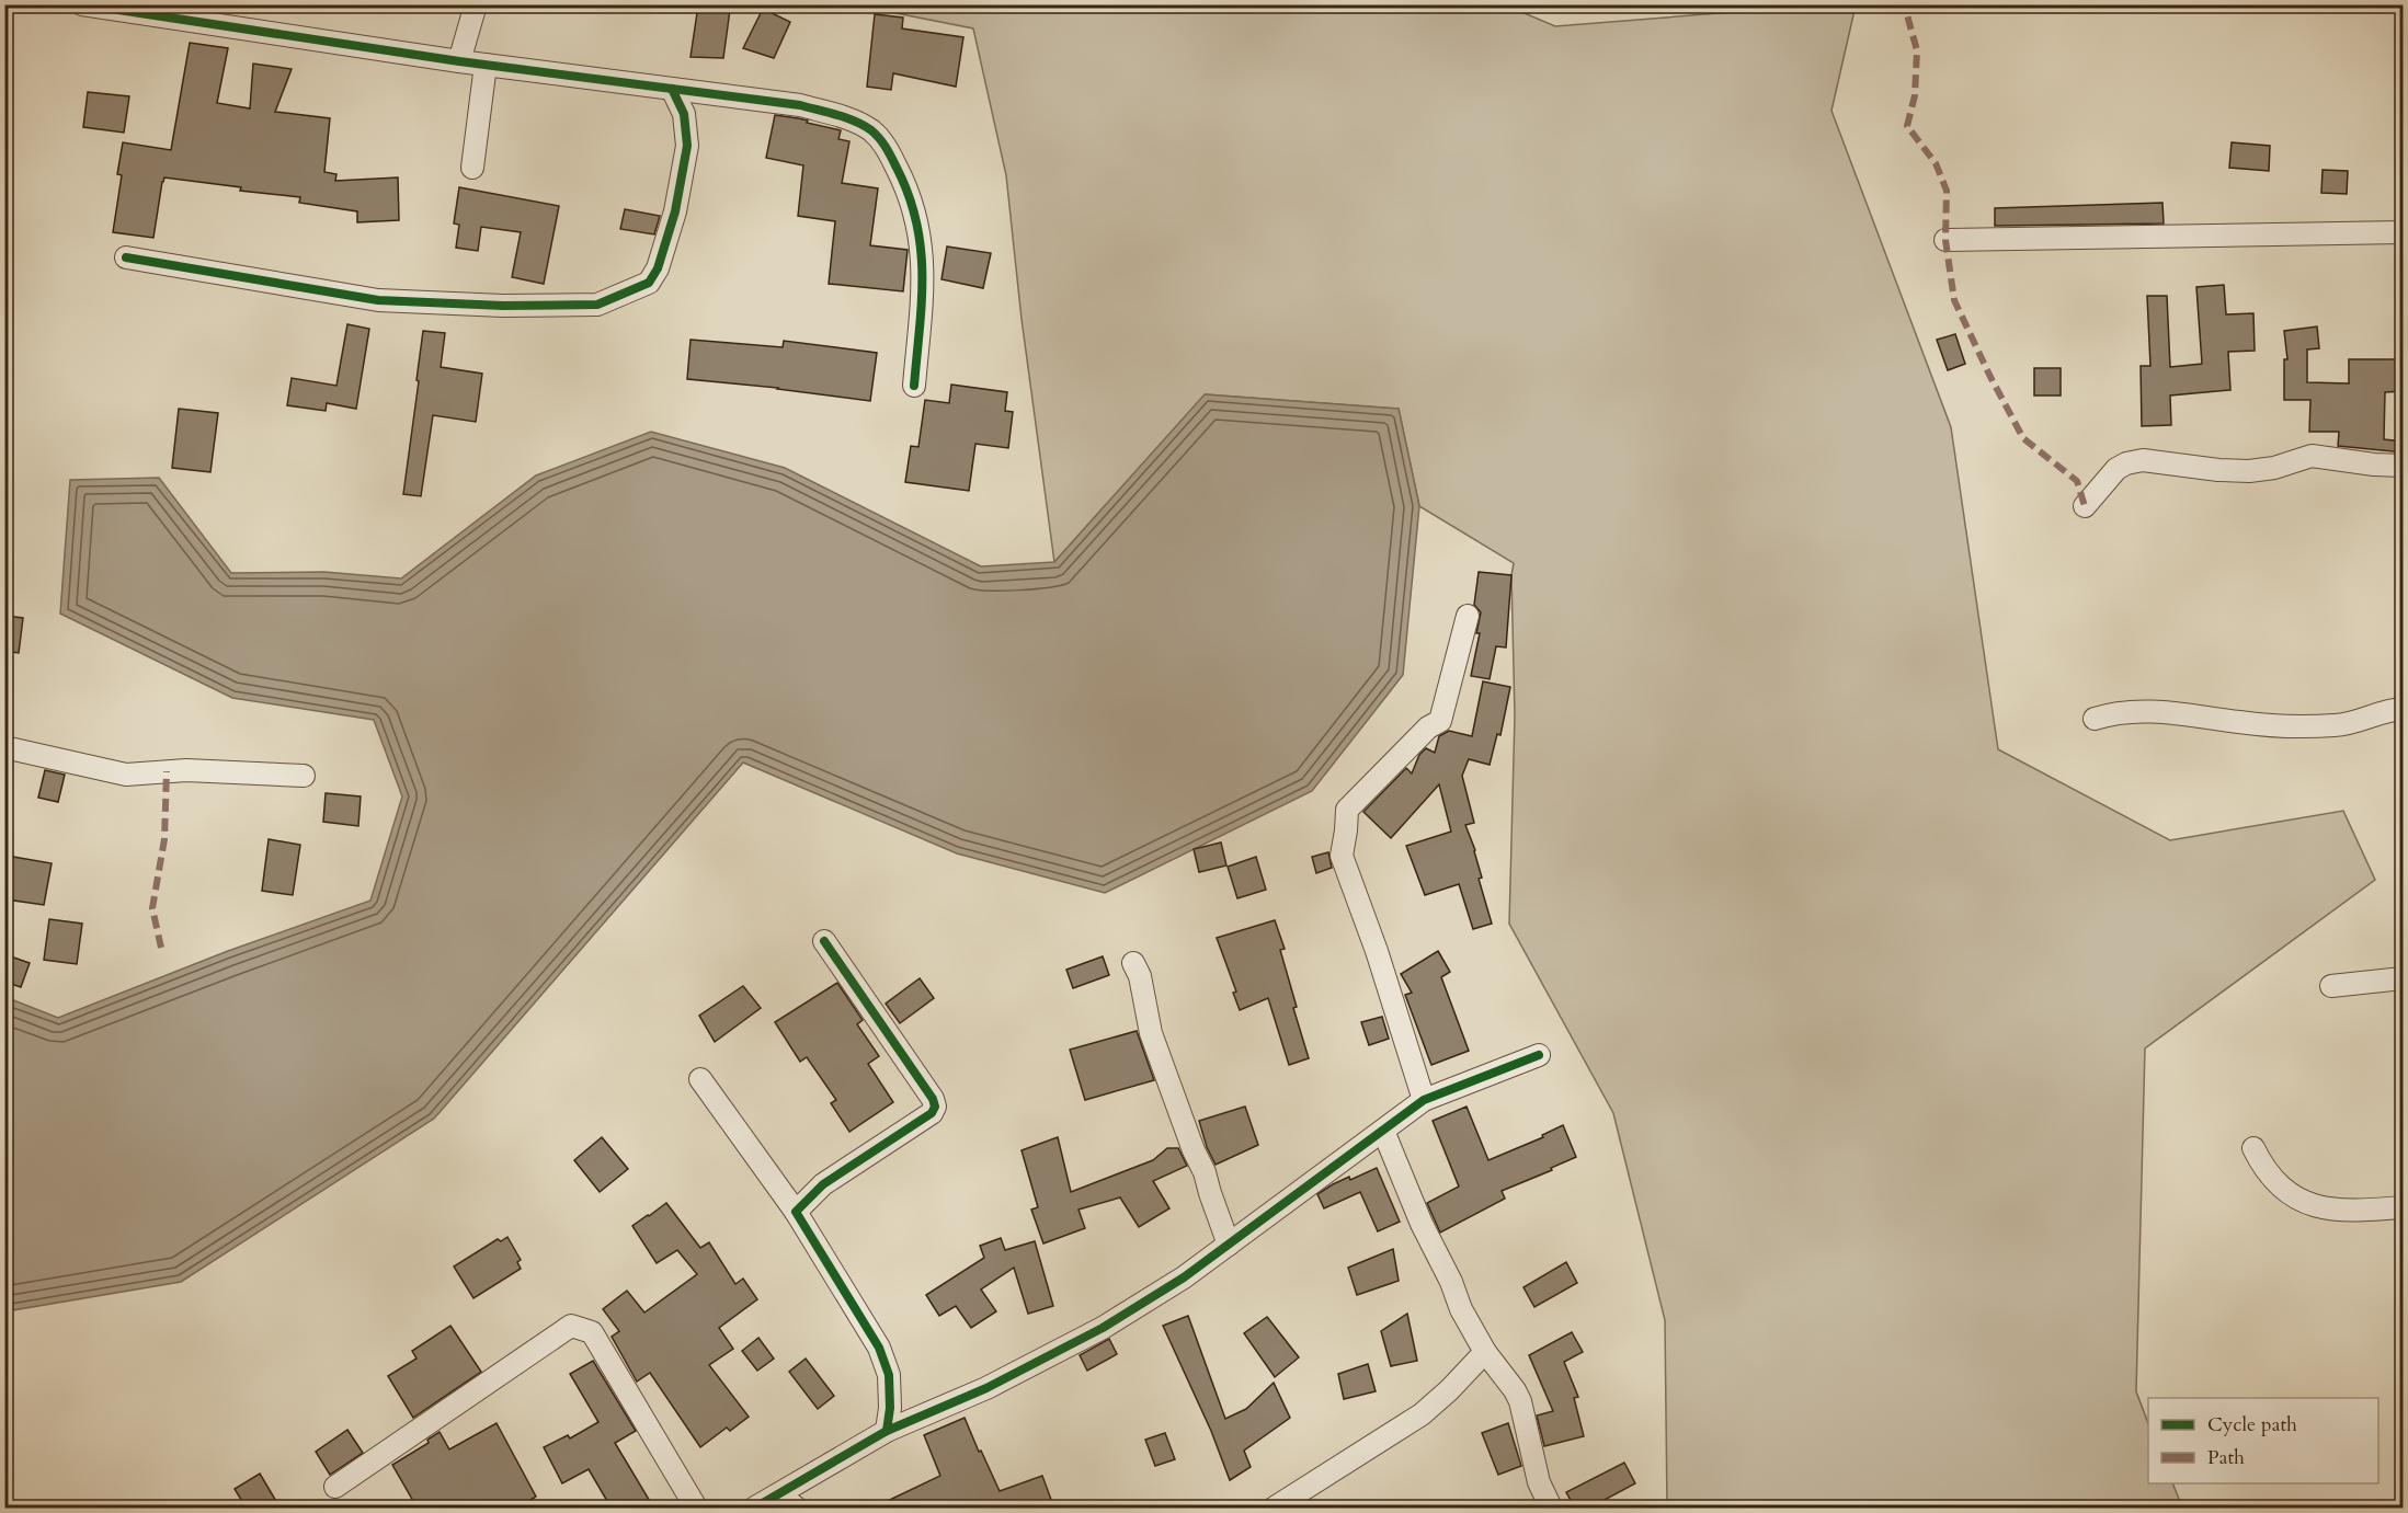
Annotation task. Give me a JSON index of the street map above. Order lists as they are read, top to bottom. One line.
{"legend":["Cycle path","Path"]}
